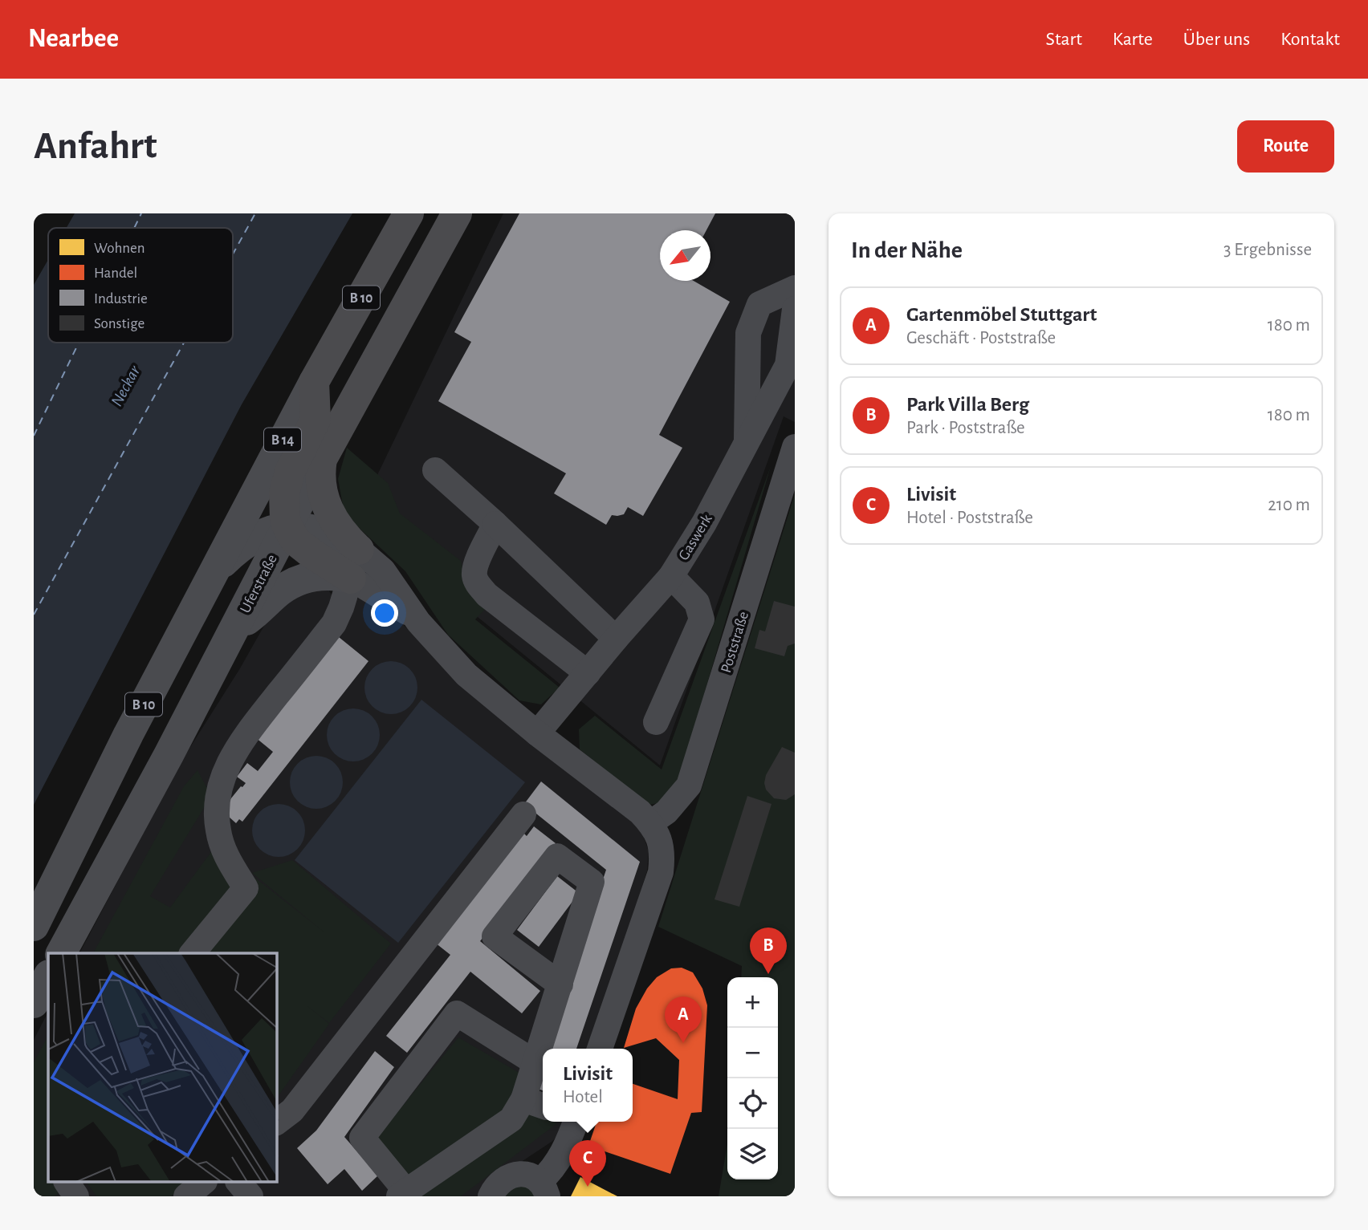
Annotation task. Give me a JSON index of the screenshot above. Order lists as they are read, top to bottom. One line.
{"streets":{"highway":["B 10","Uferstraße"],"main road":["B 14"],"street":["Gaswerk","Poststraße"]},"crossings":[["B 10","B 14"]],"water":["Neckar"],"legend":["Wohnen","Handel","Industrie","Sonstige"],"north":"bottom left","page":{"header":"Nearbee","nav":["Start","Karte","Über uns","Kontakt"],"buttons":"Route","title":"Anfahrt","heading":["In der Nähe","3 Ergebnisse"],"list":[{"mark":"A","name":"Gartenmöbel Stuttgart","note":"Geschäft · Poststraße","value":"180 m"},{"mark":"B","name":"Park Villa Berg","note":"Park · Poststraße","value":"180 m"},{"mark":"C","name":"Livisit","note":"Hotel · Poststraße","value":"210 m"}],"pins":["B","A","C"],"map_buttons":["+","−"],"popup":["Livisit","Hotel"]}}
